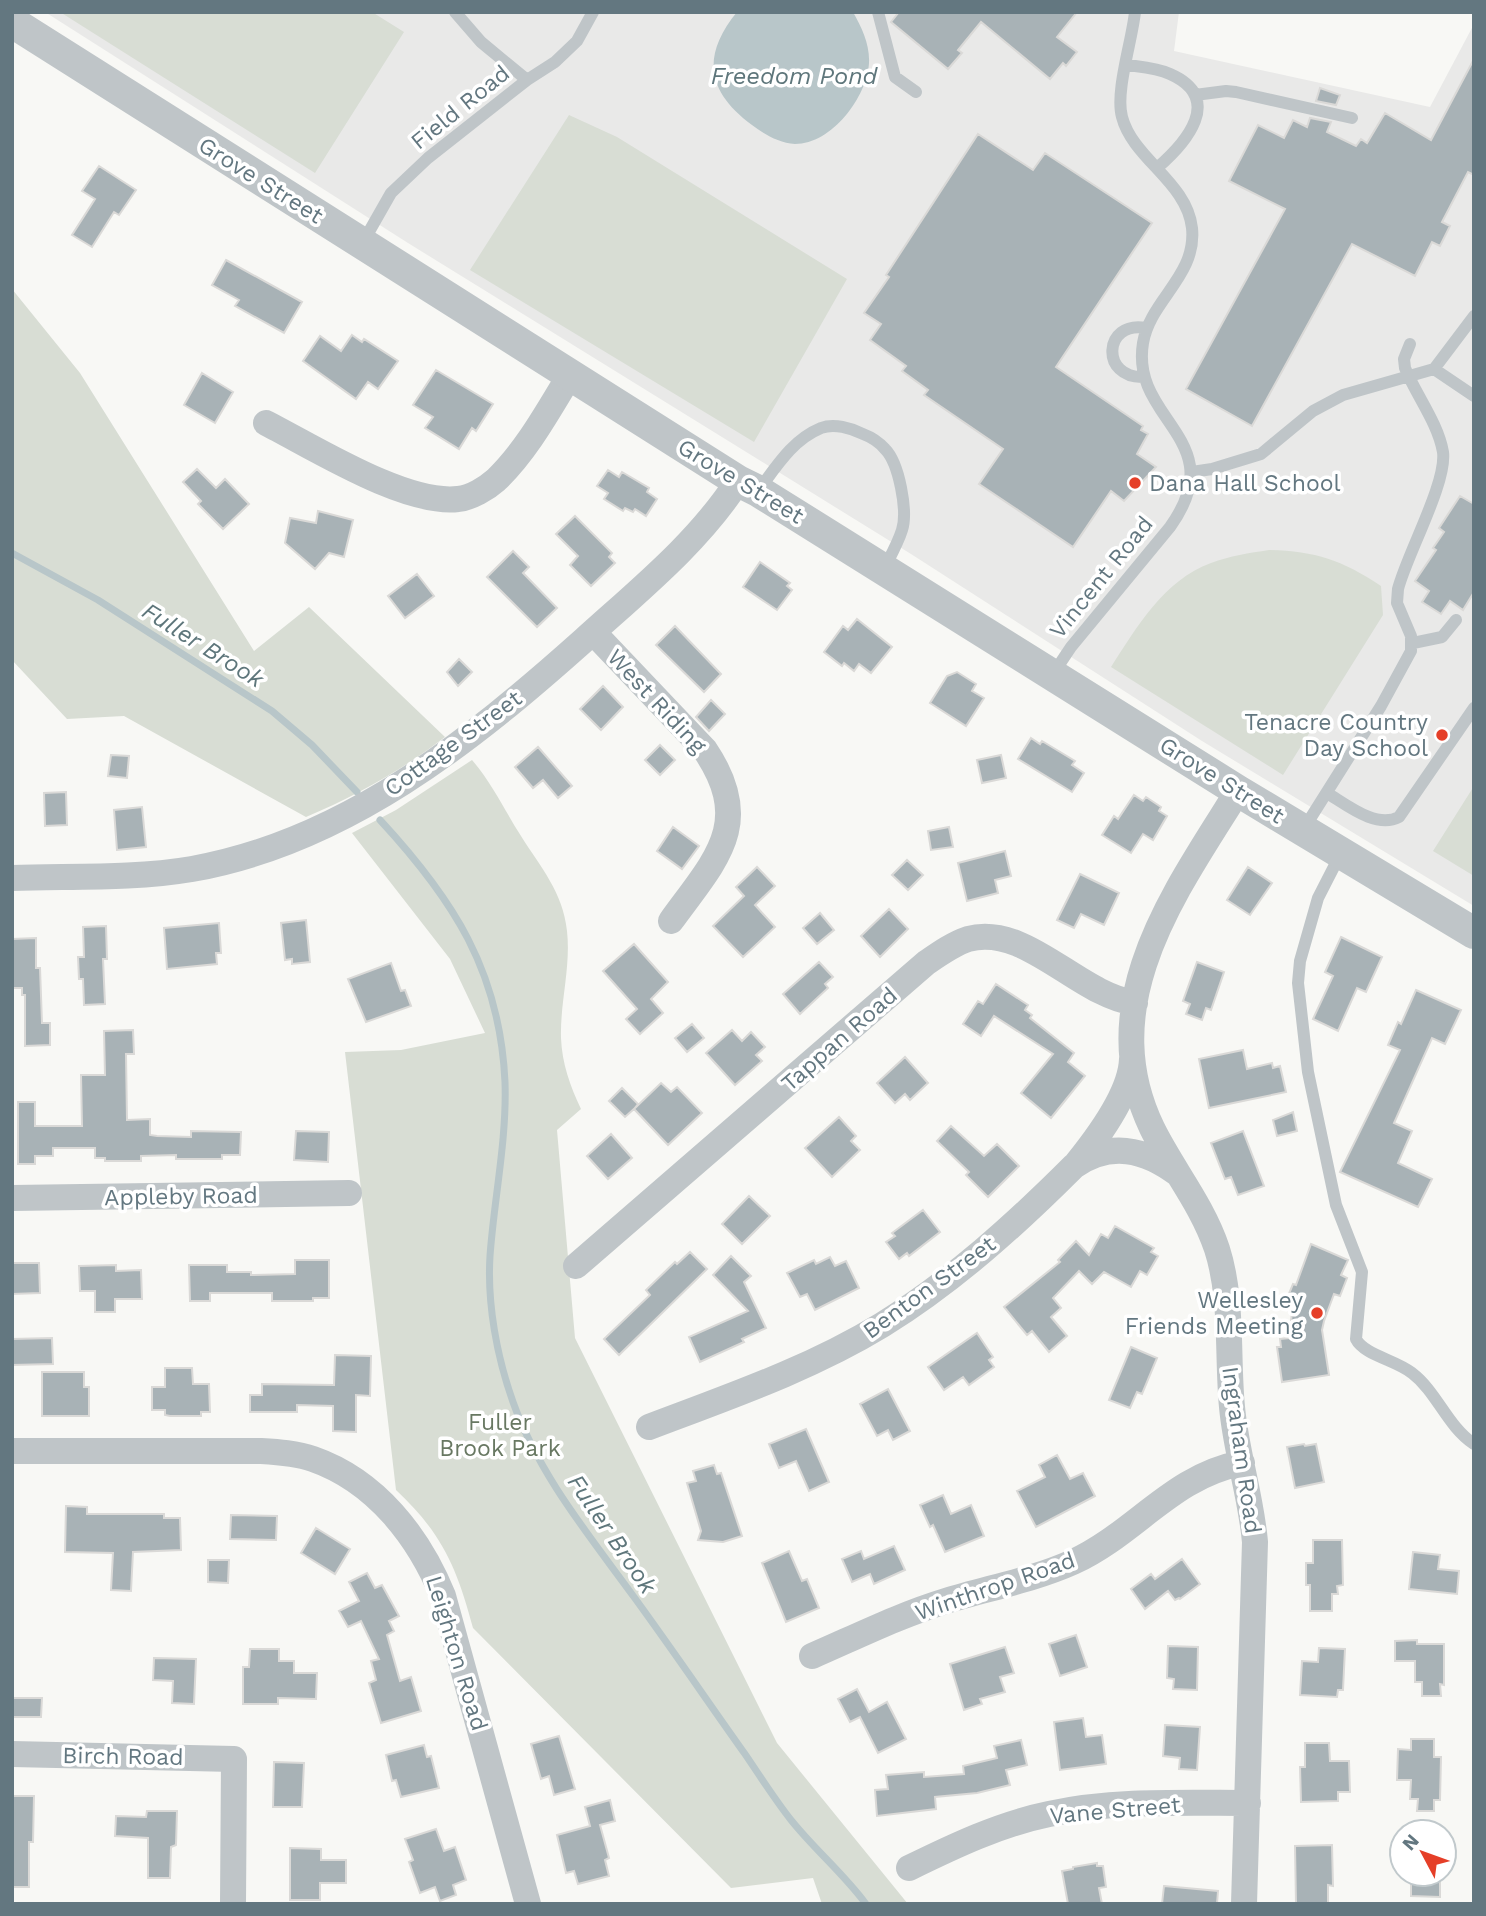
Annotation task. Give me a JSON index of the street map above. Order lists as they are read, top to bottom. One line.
{"streets":{"street":["Grove Street","West Riding","Cottage Street","Tappan Road","Appleby Road","Benton Street","Ingraham Road","Winthrop Road","Leighton Road","Birch Road","Vane Street"],"lane":["Field Road","Vincent Road"]},"crossings":[["Field Road","Grove Street"],["Grove Street","Vincent Road"],["Grove Street","Cottage Street"],["Grove Street","Ingraham Road"],["West Riding","Cottage Street"],["Tappan Road","Ingraham Road"],["Benton Street","Ingraham Road"],["Ingraham Road","Winthrop Road"],["Ingraham Road","Vane Street"]],"water":["Freedom Pond","Fuller Brook"],"parks":["Fuller Brook Park"],"places":["Dana Hall School","Tenacre Country Day School","Wellesley Friends Meeting"],"north":"top left"}
